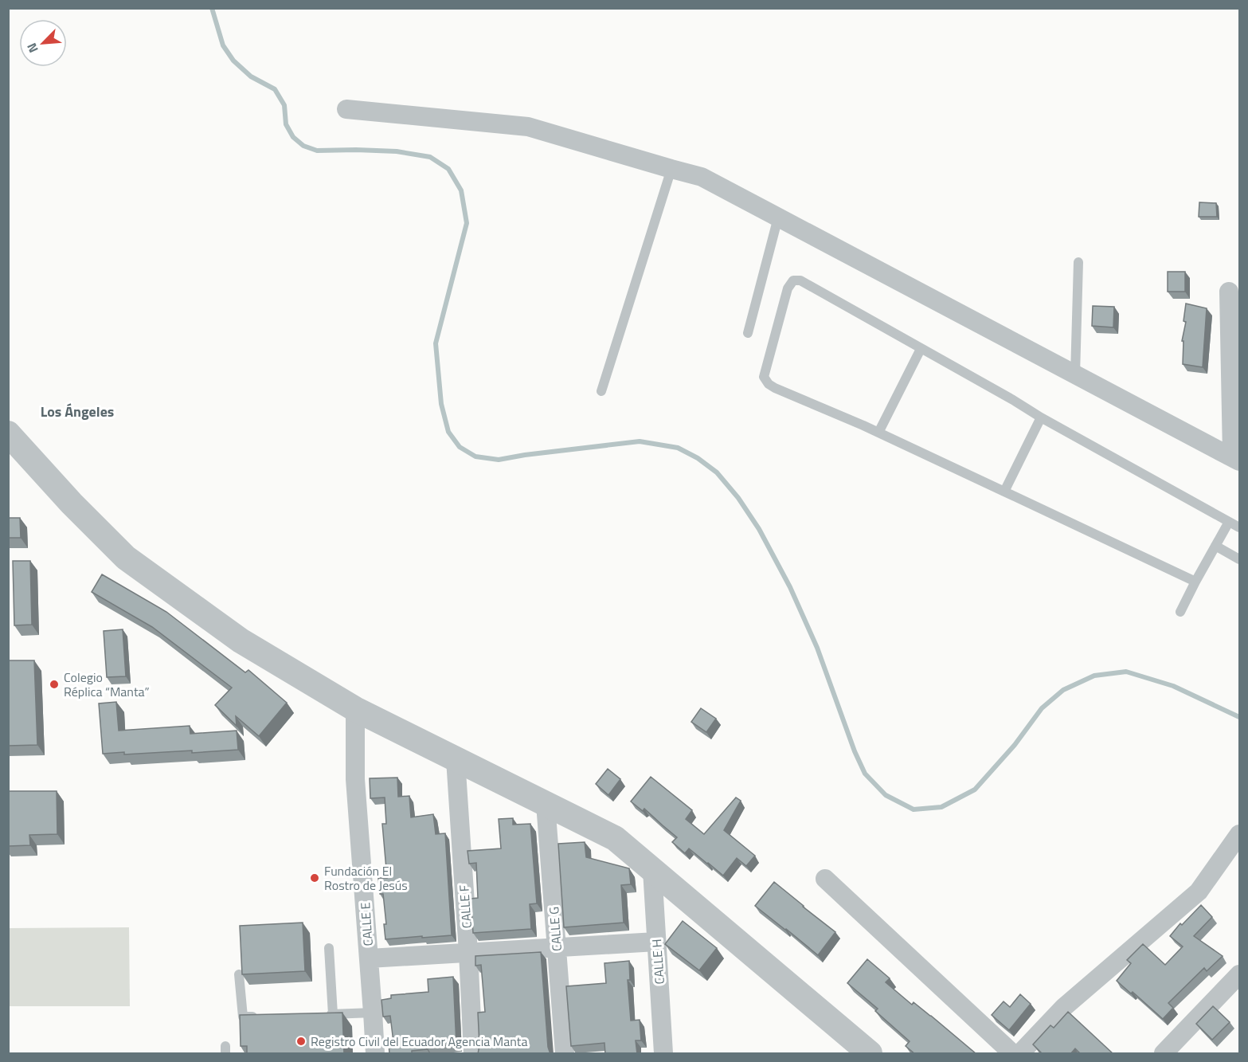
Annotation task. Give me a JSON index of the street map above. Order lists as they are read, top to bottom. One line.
{"streets":{"street":["CALLE F","CALLE E","CALLE G","CALLE H"]},"districts":["Los Ángeles"],"places":["Colegio Réplica “Manta”","Fundación El Rostro de Jesús","Registro Civil del Ecuador Agencia Manta"],"north":"bottom left"}
